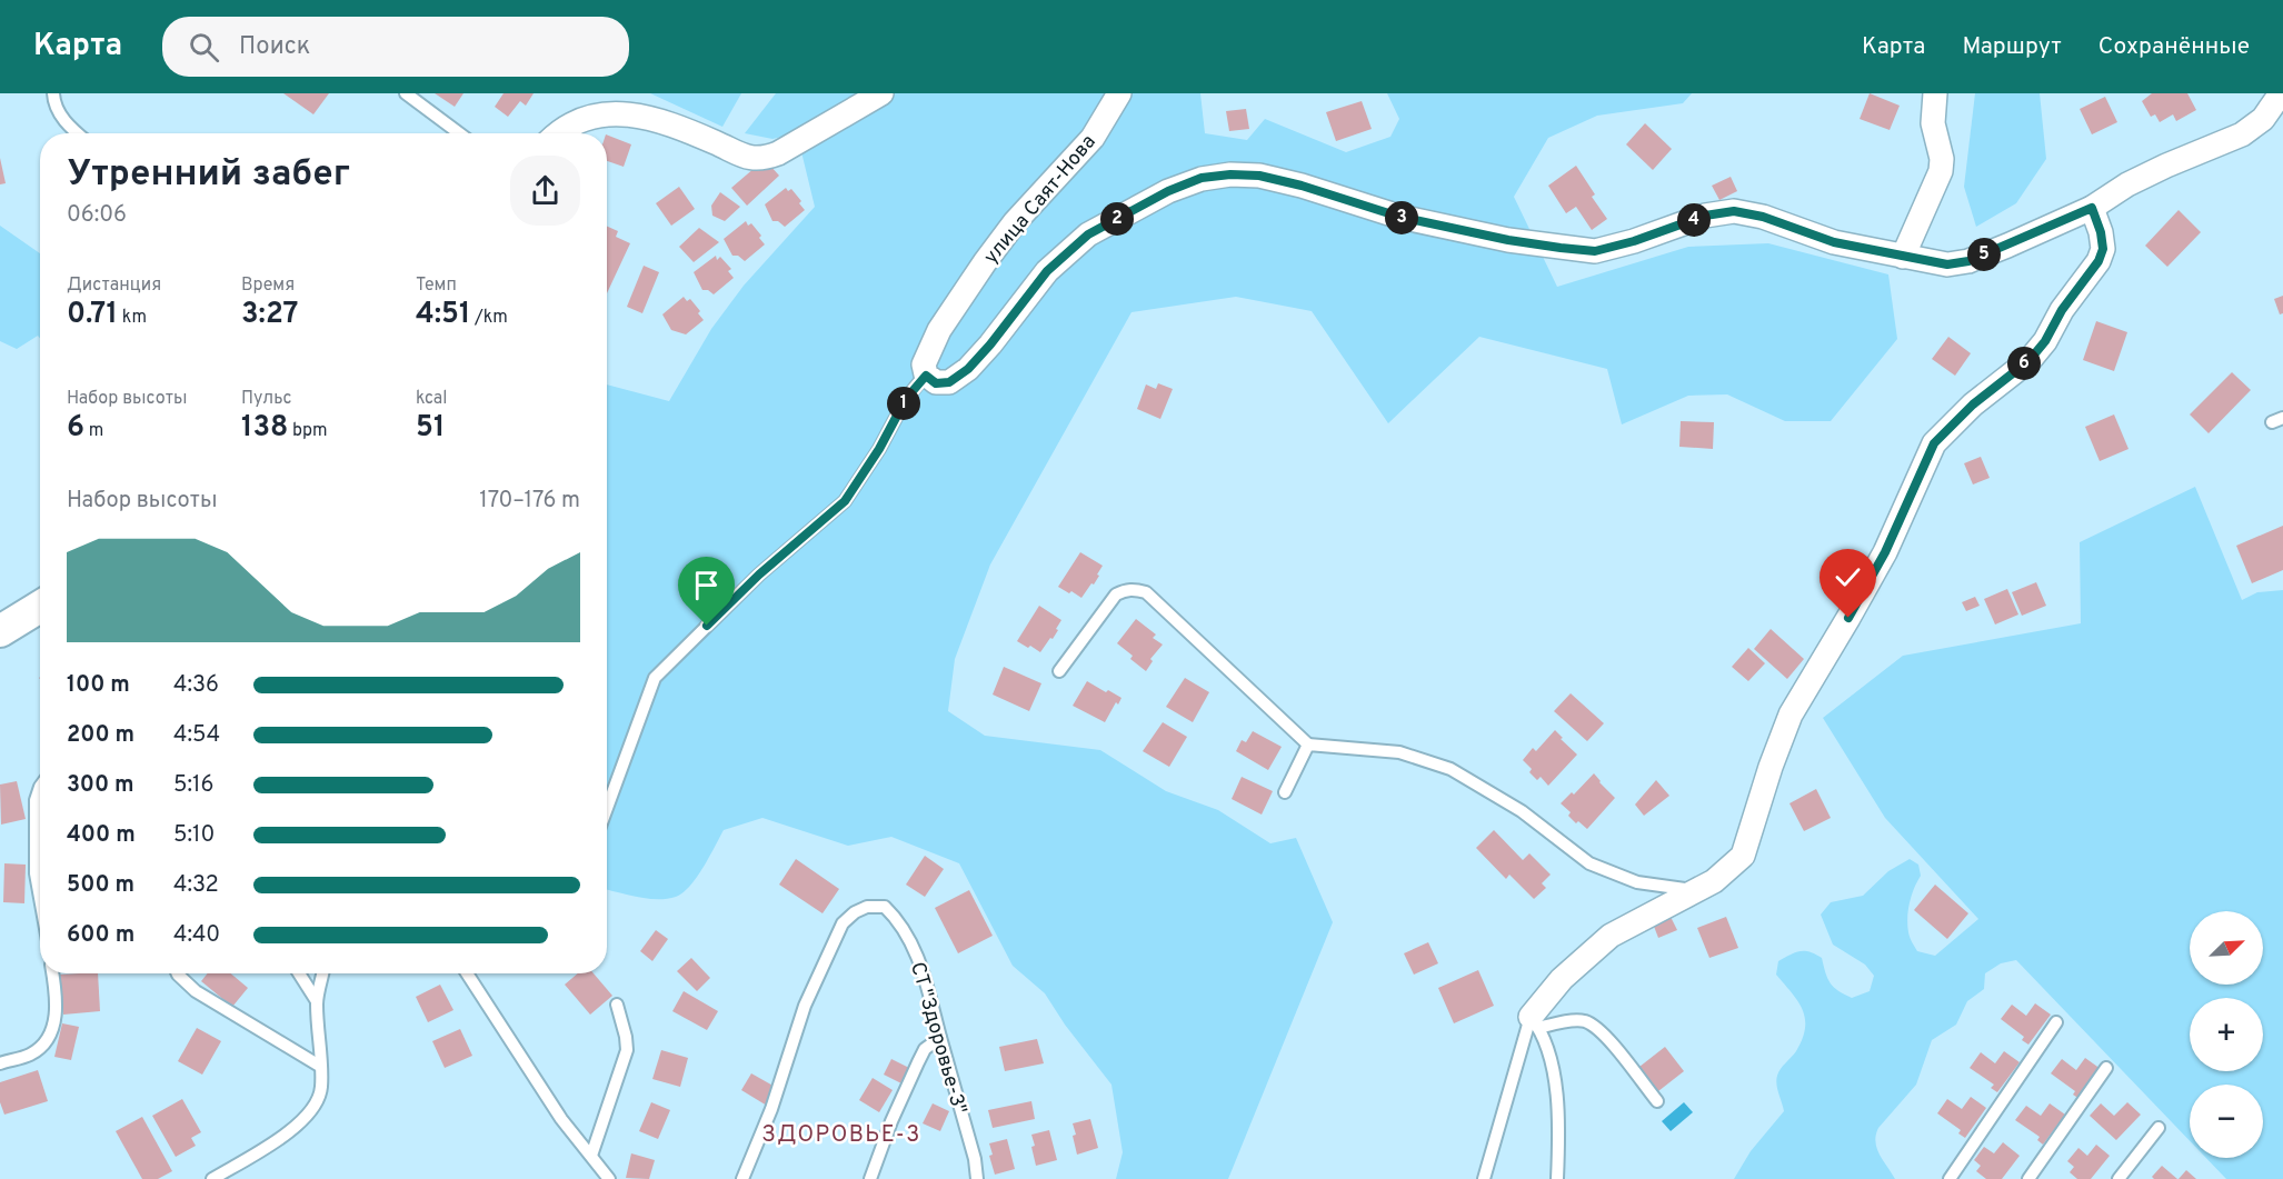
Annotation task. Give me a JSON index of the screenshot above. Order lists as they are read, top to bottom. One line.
{"streets":{"street":["улица Саят-Нова"],"lane":["СТ \"Здоровье-3\""]},"districts":["ЗДОРОВЬЕ-3"],"north":"top right","page":{"header":"Карта","search":"Поиск","nav":["Карта","Маршрут","Сохранённые"],"heading":["Утренний забег","06:06"],"pins":["3","2","4","5","6","1"],"stats":[["Дистанция","0.71 km"],["Время","3:27"],["Темп","4:51 /km"],["Набор высоты","6 m"],["Пульс","138 bpm"],["kcal","51"]],"chart":["Набор высоты","170–176 m"],"list":[{"name":"100 m","note":"4:36"},{"name":"200 m","note":"4:54"},{"name":"300 m","note":"5:16"},{"name":"400 m","note":"5:10"},{"name":"500 m","note":"4:32"},{"name":"600 m","note":"4:40"}],"map_buttons":["+","−"]}}
